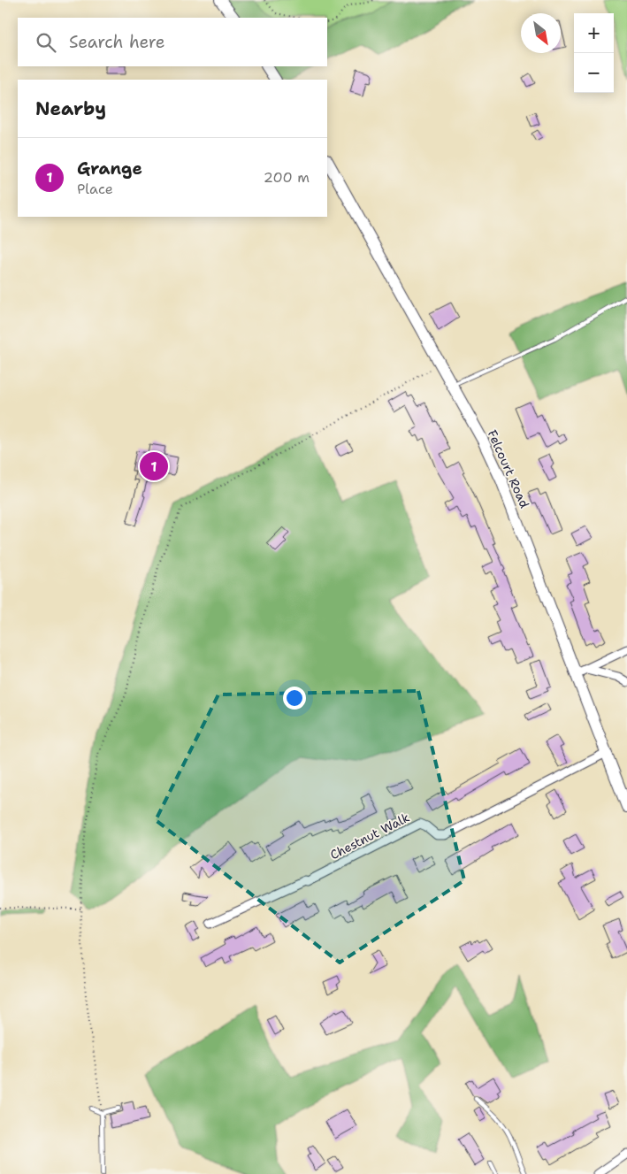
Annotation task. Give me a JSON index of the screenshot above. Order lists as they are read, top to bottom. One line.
{"streets":{"street":["Felcourt Road","Chestnut Walk"]},"crossings":[["Felcourt Road","Chestnut Walk"]],"north":"bottom right","page":{"map_buttons":["+","−"],"search":"Search here","heading":"Nearby","list":[{"mark":"1","name":"Grange","note":"Place","value":"200 m"}],"pins":"1"}}
